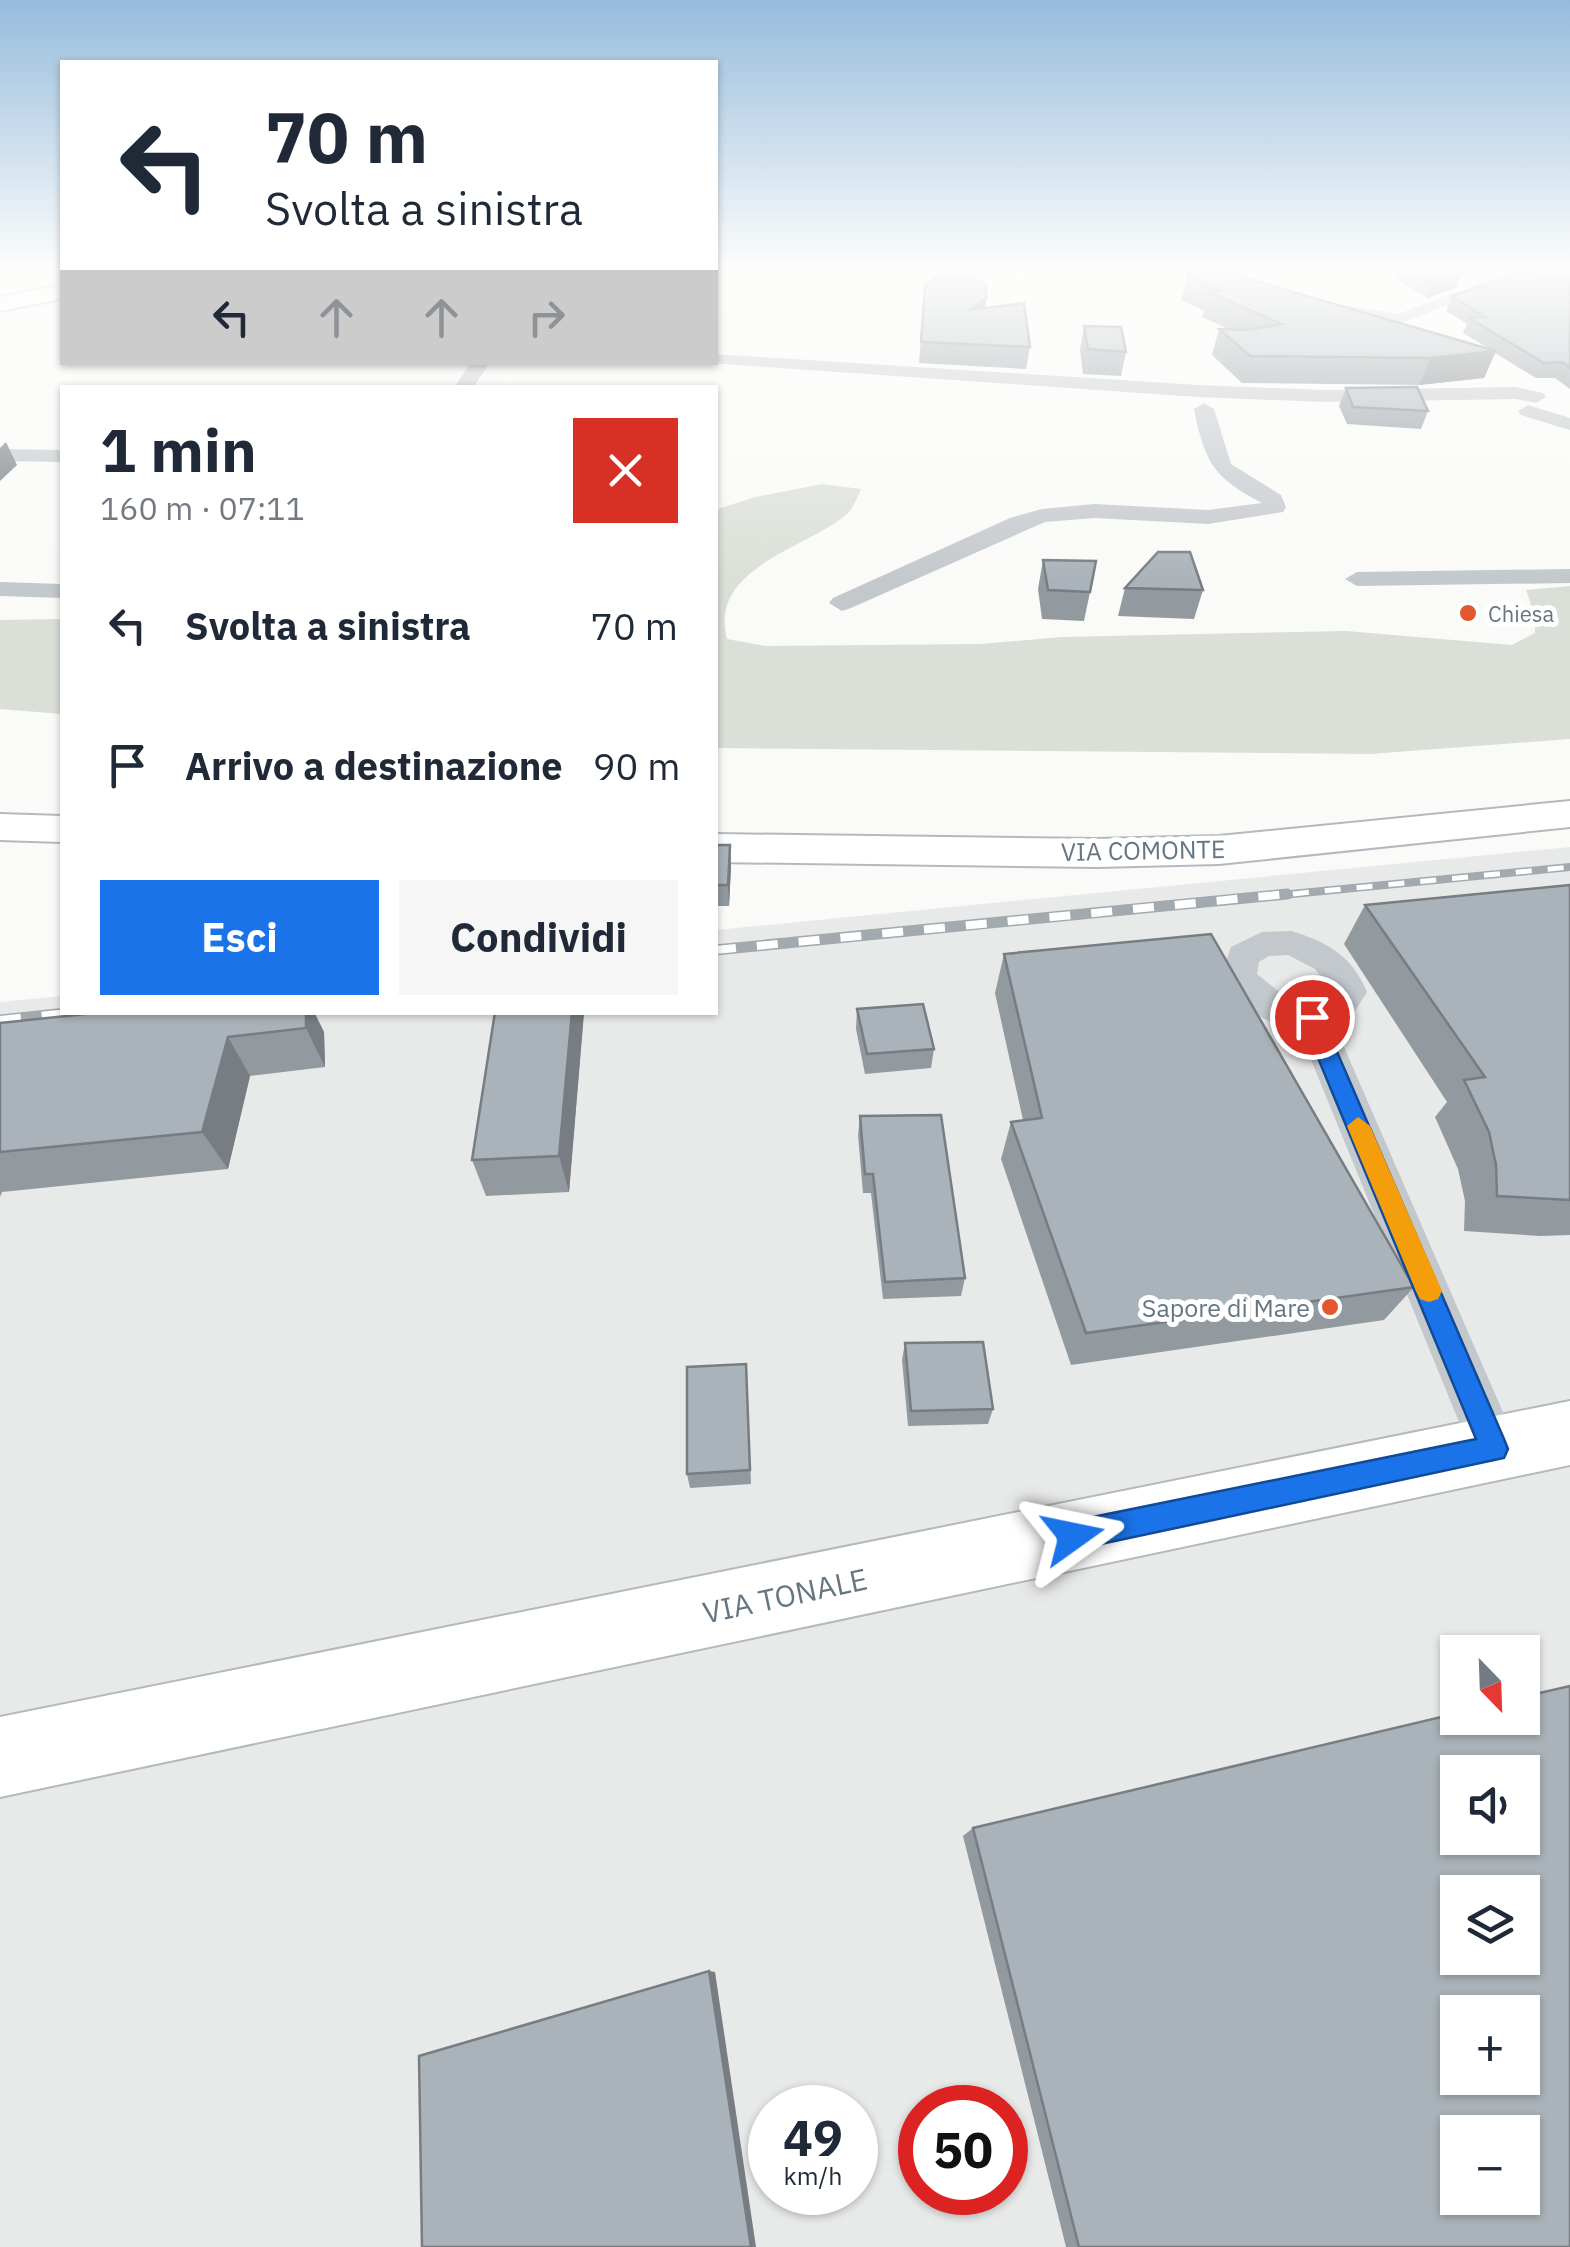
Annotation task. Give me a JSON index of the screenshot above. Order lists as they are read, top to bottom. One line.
{"streets":{"main road":["VIA COMONTE","VIA TONALE"]},"places":["Chiesa","Sapore di Mare"],"north":"bottom right","page":{"turn":["70 m","Svolta a sinistra"],"heading":["1 min","160 m · 07:11"],"list":[{"name":"Svolta a sinistra","value":"70 m"},{"name":"Arrivo a destinazione","value":"90 m"}],"buttons":["Esci","Condividi"],"map_buttons":["+","−"],"speed":"49 km/h","limit":"50"}}
